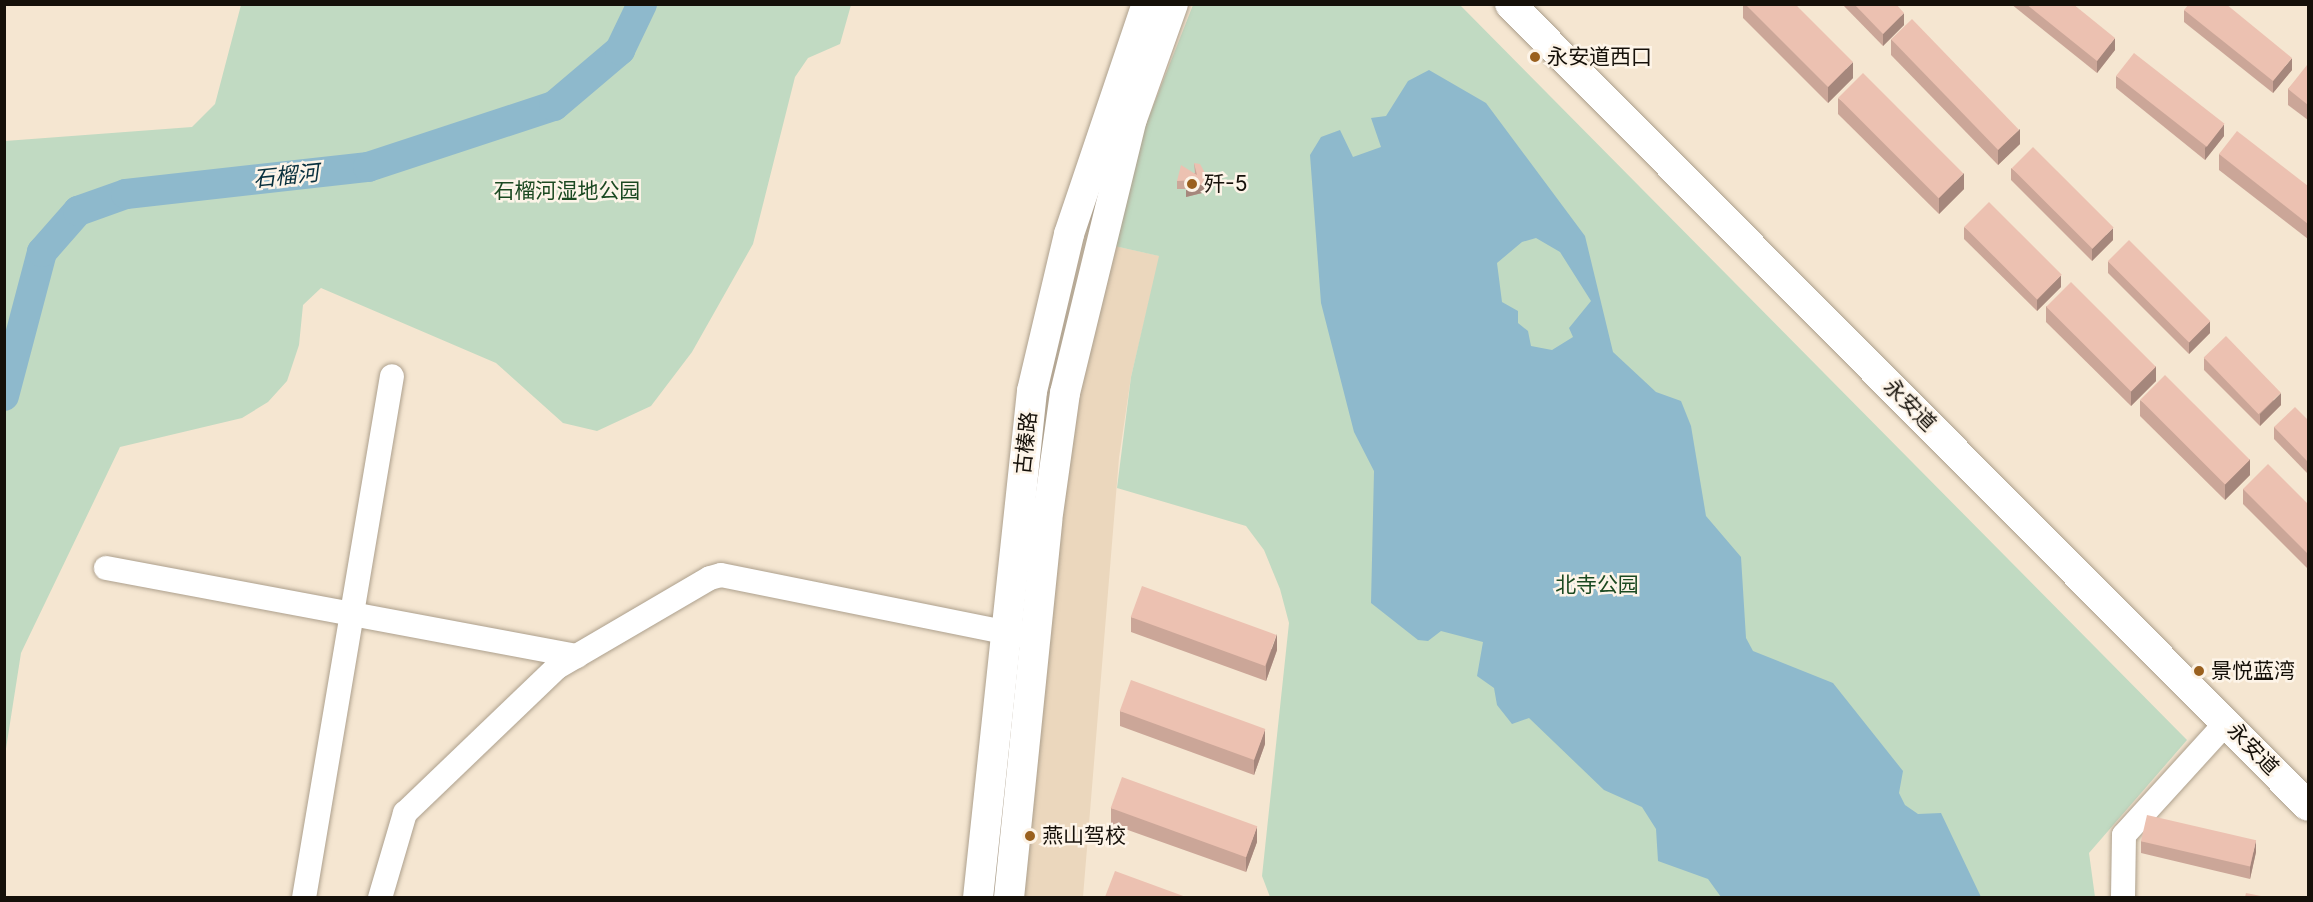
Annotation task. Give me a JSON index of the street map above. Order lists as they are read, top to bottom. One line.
{"streets":{"main road":["永安道","古榛路"]},"water":["石榴河"],"parks":["石榴河湿地公园","北寺公园"],"places":["永安道西口","歼-5","景悦蓝湾","燕山驾校"]}
